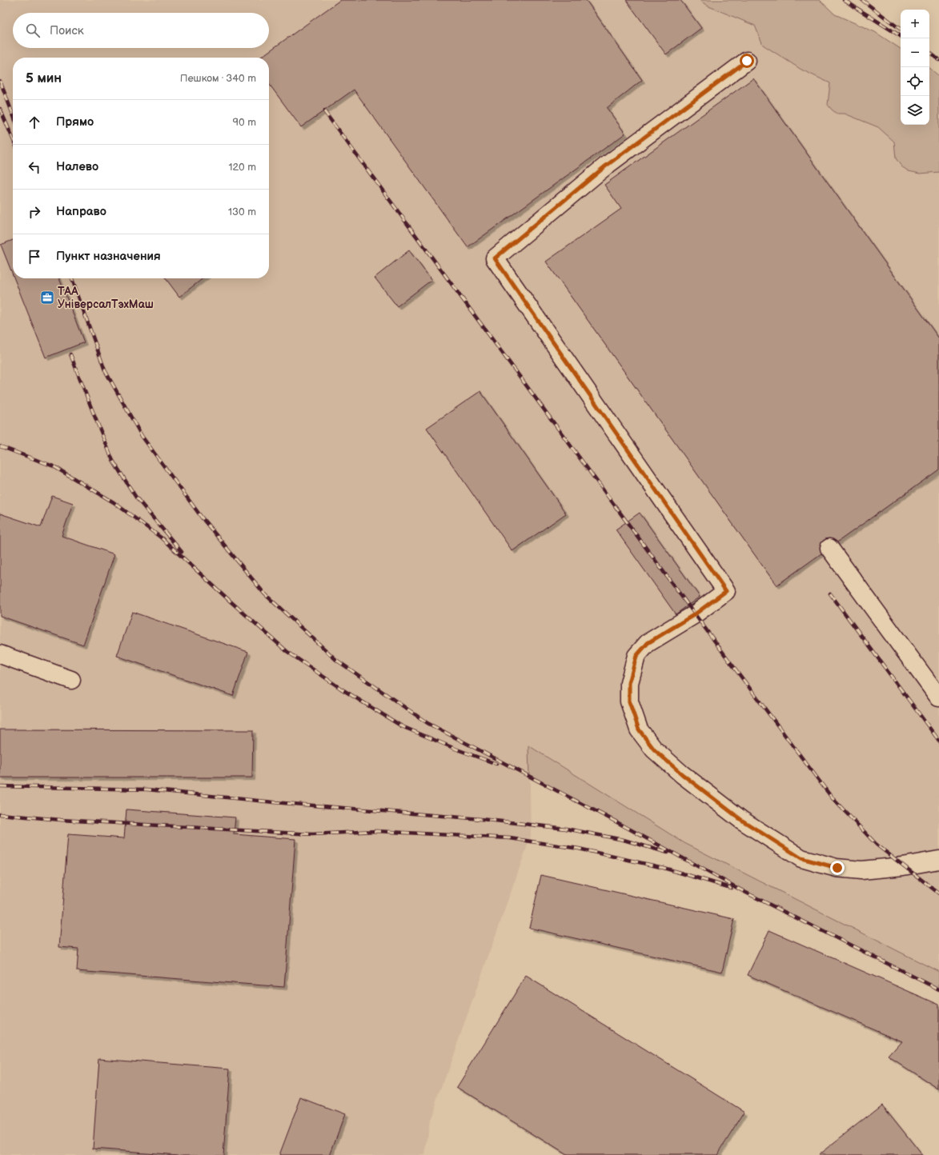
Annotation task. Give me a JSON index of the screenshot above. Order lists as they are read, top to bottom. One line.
{"places":{"office":["ТАА УніверсалТэхМаш"]},"page":{"map_buttons":["+","−"],"search":"Поиск","heading":["5 мин","Пешком · 340 m"],"list":[["Прямо","90 m"],["Налево","120 m"],["Направо","130 m"],"Пункт назначения"]}}
